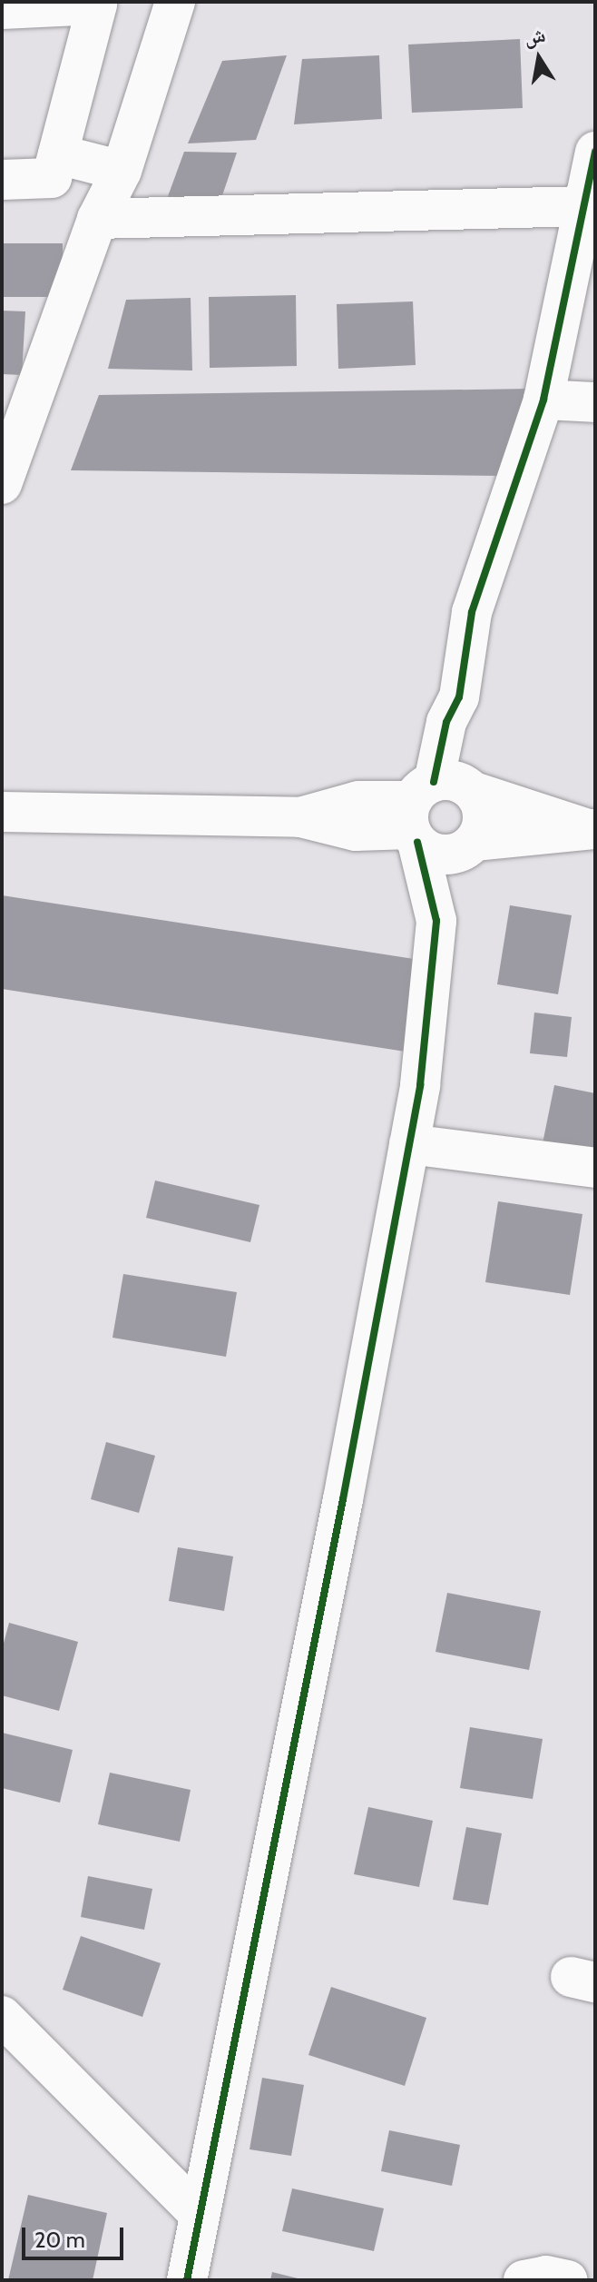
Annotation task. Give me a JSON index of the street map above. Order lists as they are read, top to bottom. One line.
{"scale_bar":"20 m","north":"top"}
